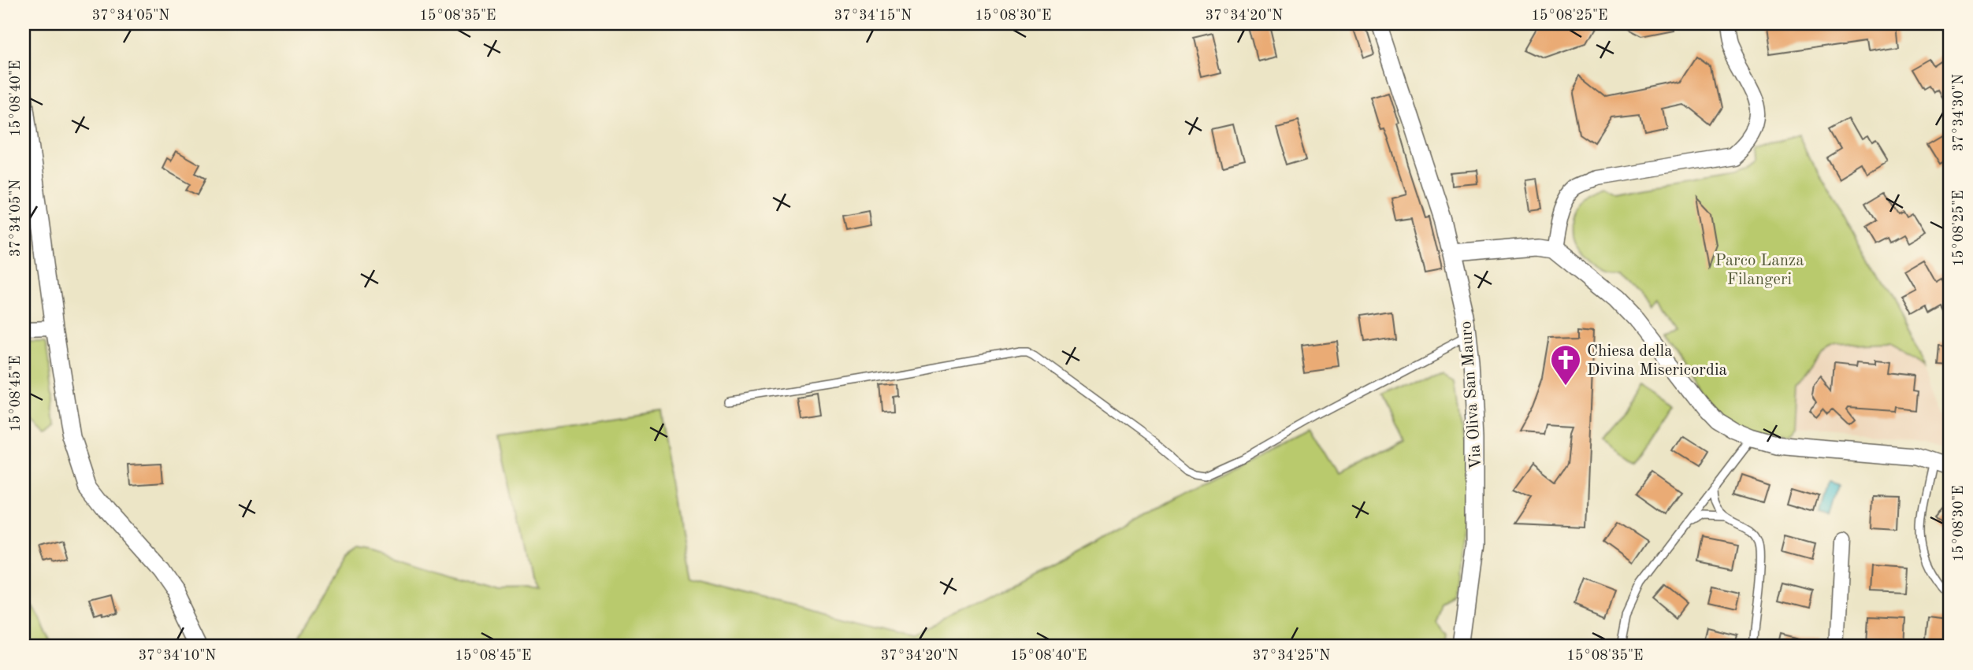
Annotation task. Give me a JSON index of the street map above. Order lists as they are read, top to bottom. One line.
{"streets":{"street":["Via Oliva San Mauro"]},"parks":["Parco Lanza Filangeri"],"places":{"church":["Chiesa della Divina Misericordia"]},"coordinates":["37°34'05\"N","15°08'35\"E","37°34'15\"N","15°08'30\"E","37°34'20\"N","15°08'25\"E","15°08'40\"E","37°34'30\"N","15°08'45\"E","37°34'10\"N","37°34'25\"N"]}
